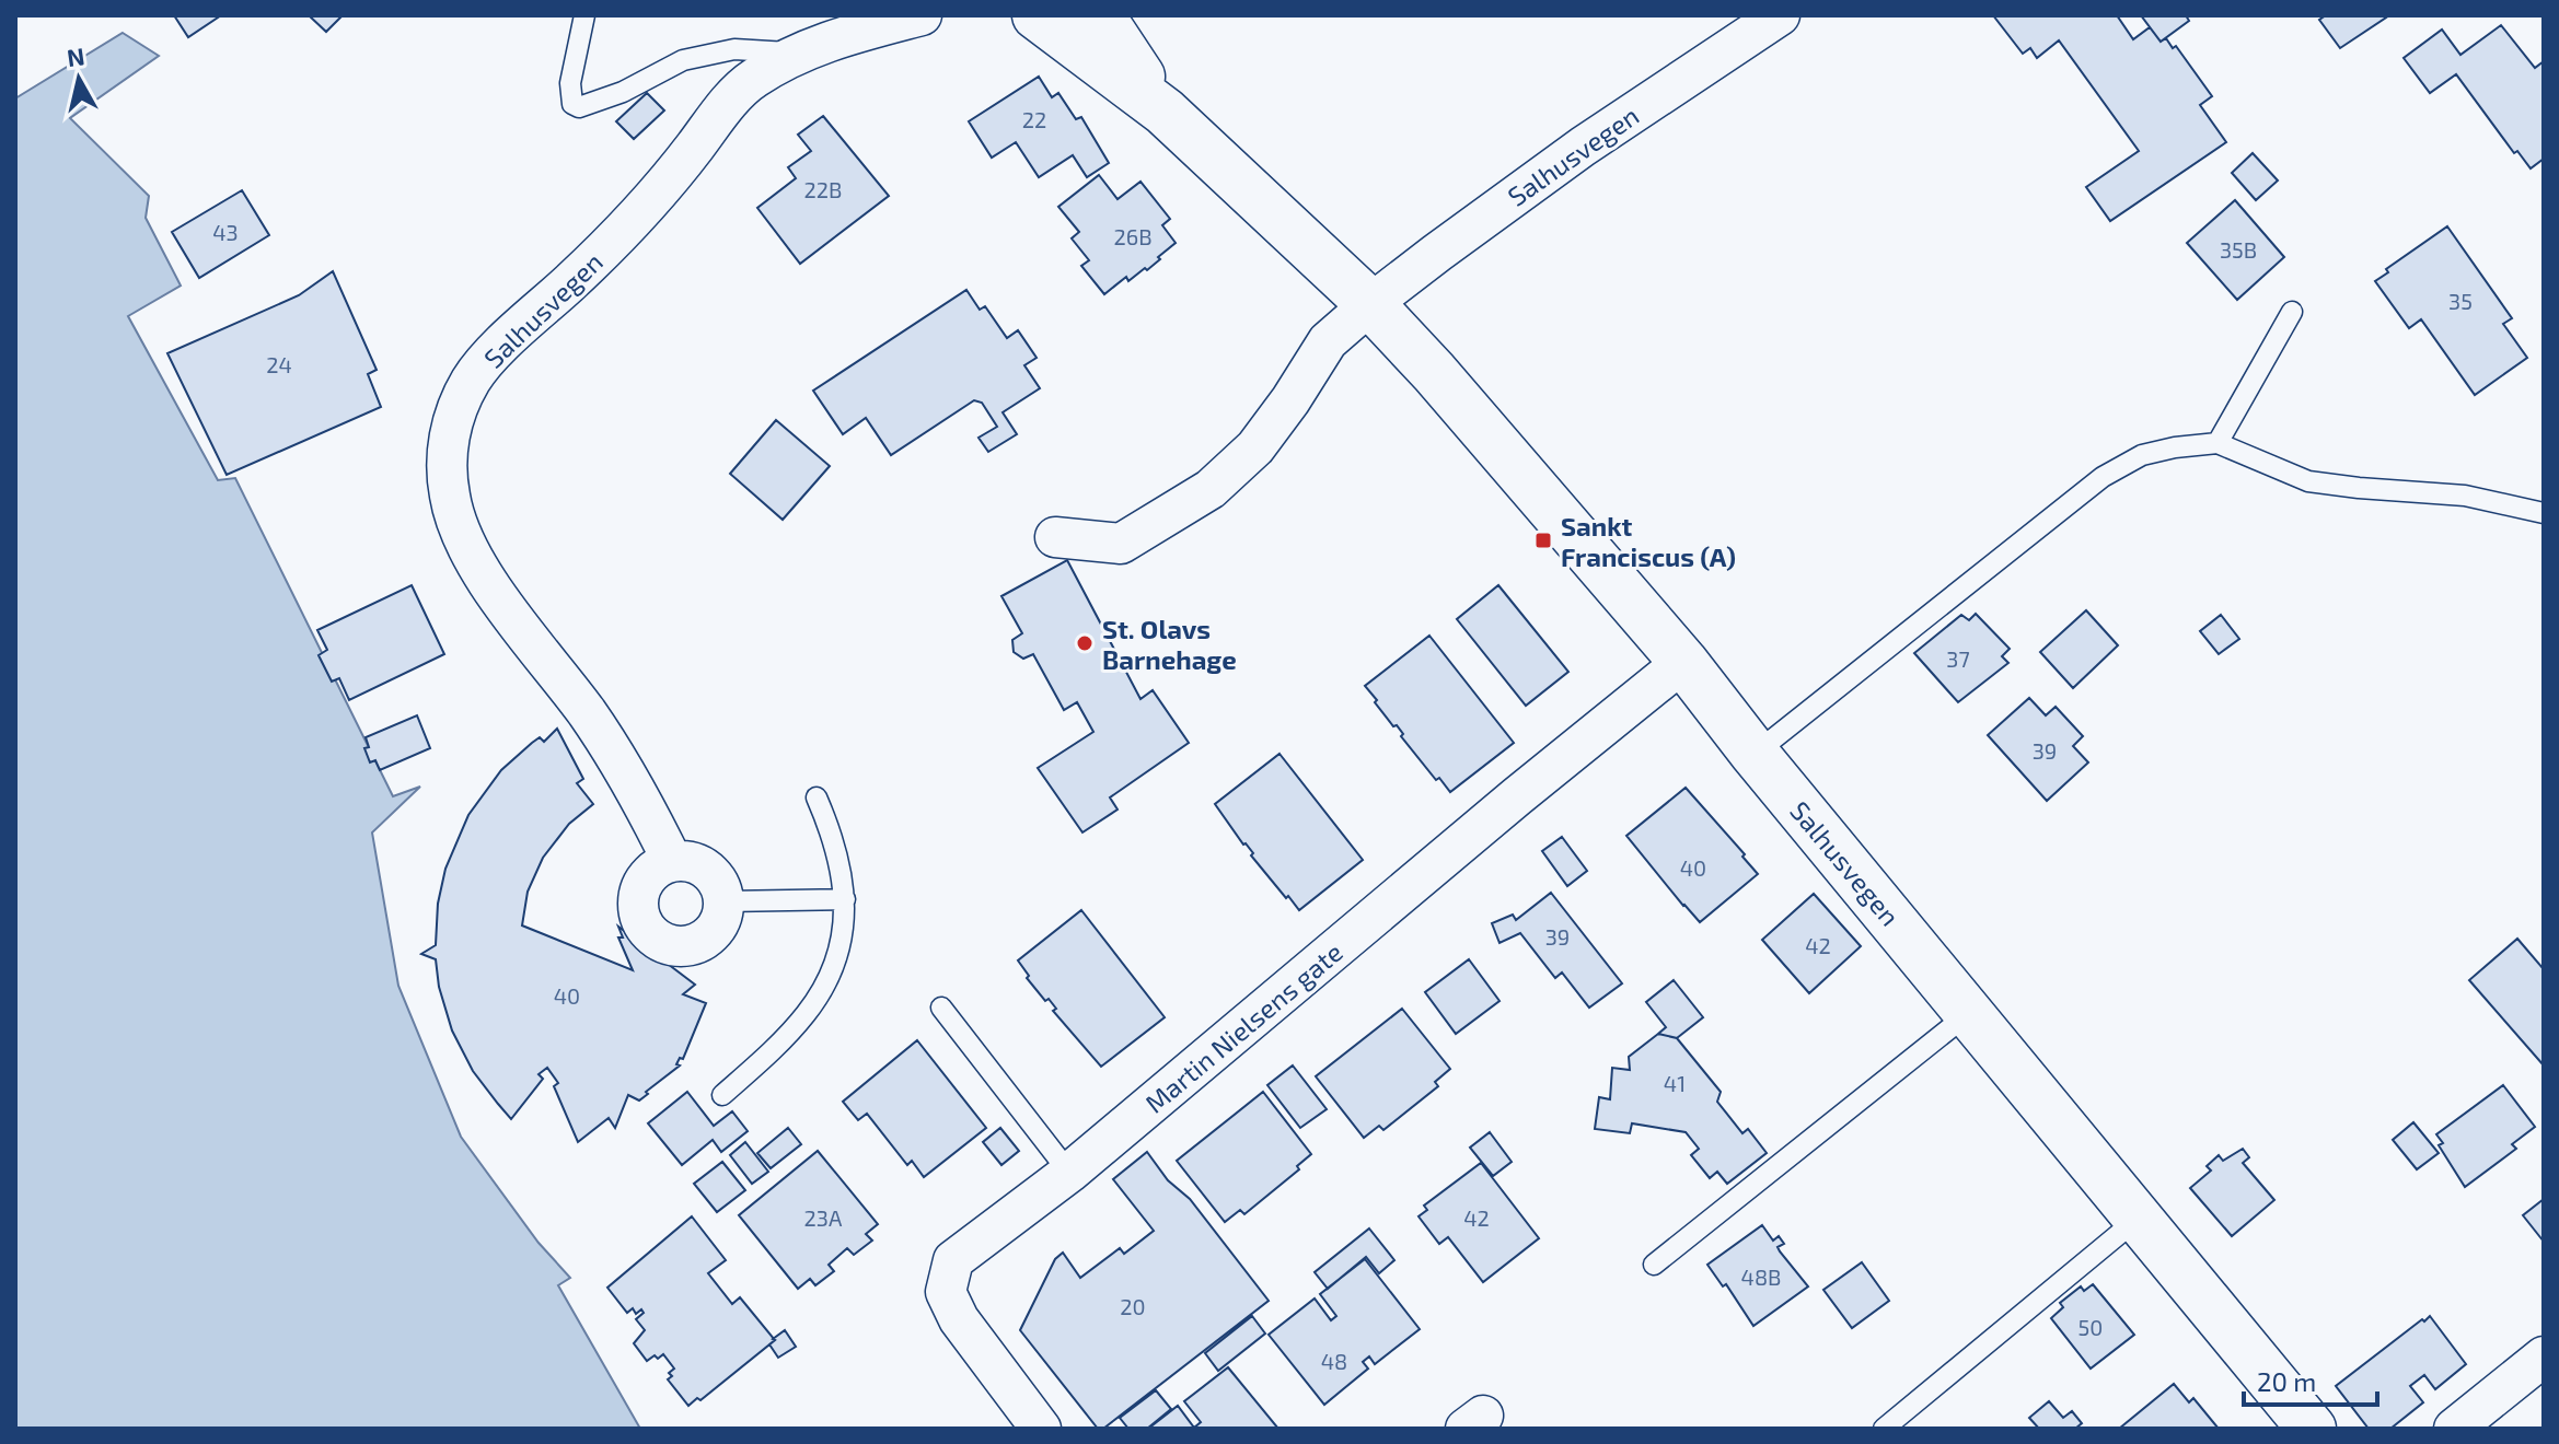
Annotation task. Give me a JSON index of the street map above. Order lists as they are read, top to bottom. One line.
{"streets":{"main road":["Salhusvegen"],"street":["Martin Nielsens gate"]},"crossings":[["Salhusvegen","Martin Nielsens gate"]],"places":{"transit":["Sankt Franciscus (A)"],"other":["St. Olavs Barnehage"]},"house_numbers":["22","22B","43","26B","35B","35","24","37","39","40","39","42","40","41","23A","42","48B","20","50","48"],"scale_bar":"20 m","north":"top"}
